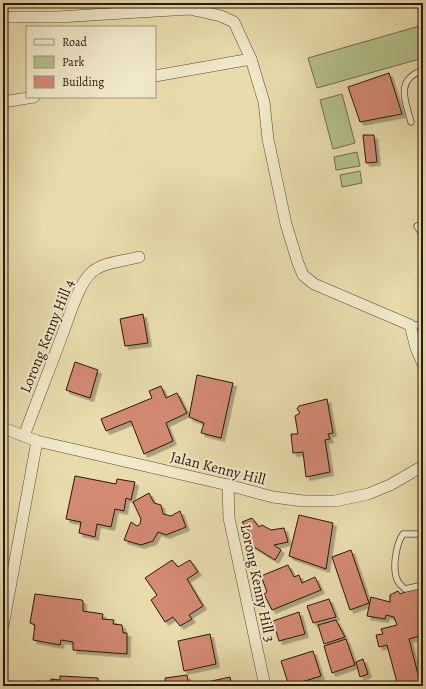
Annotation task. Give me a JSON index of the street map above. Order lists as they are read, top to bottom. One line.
{"streets":{"street":["Lorong Kenny Hill 4","Jalan Kenny Hill","Lorong Kenny Hill 3"]},"crossings":[["Lorong Kenny Hill 4","Jalan Kenny Hill"],["Jalan Kenny Hill","Lorong Kenny Hill 3"]],"legend":["Road","Park","Building"]}
